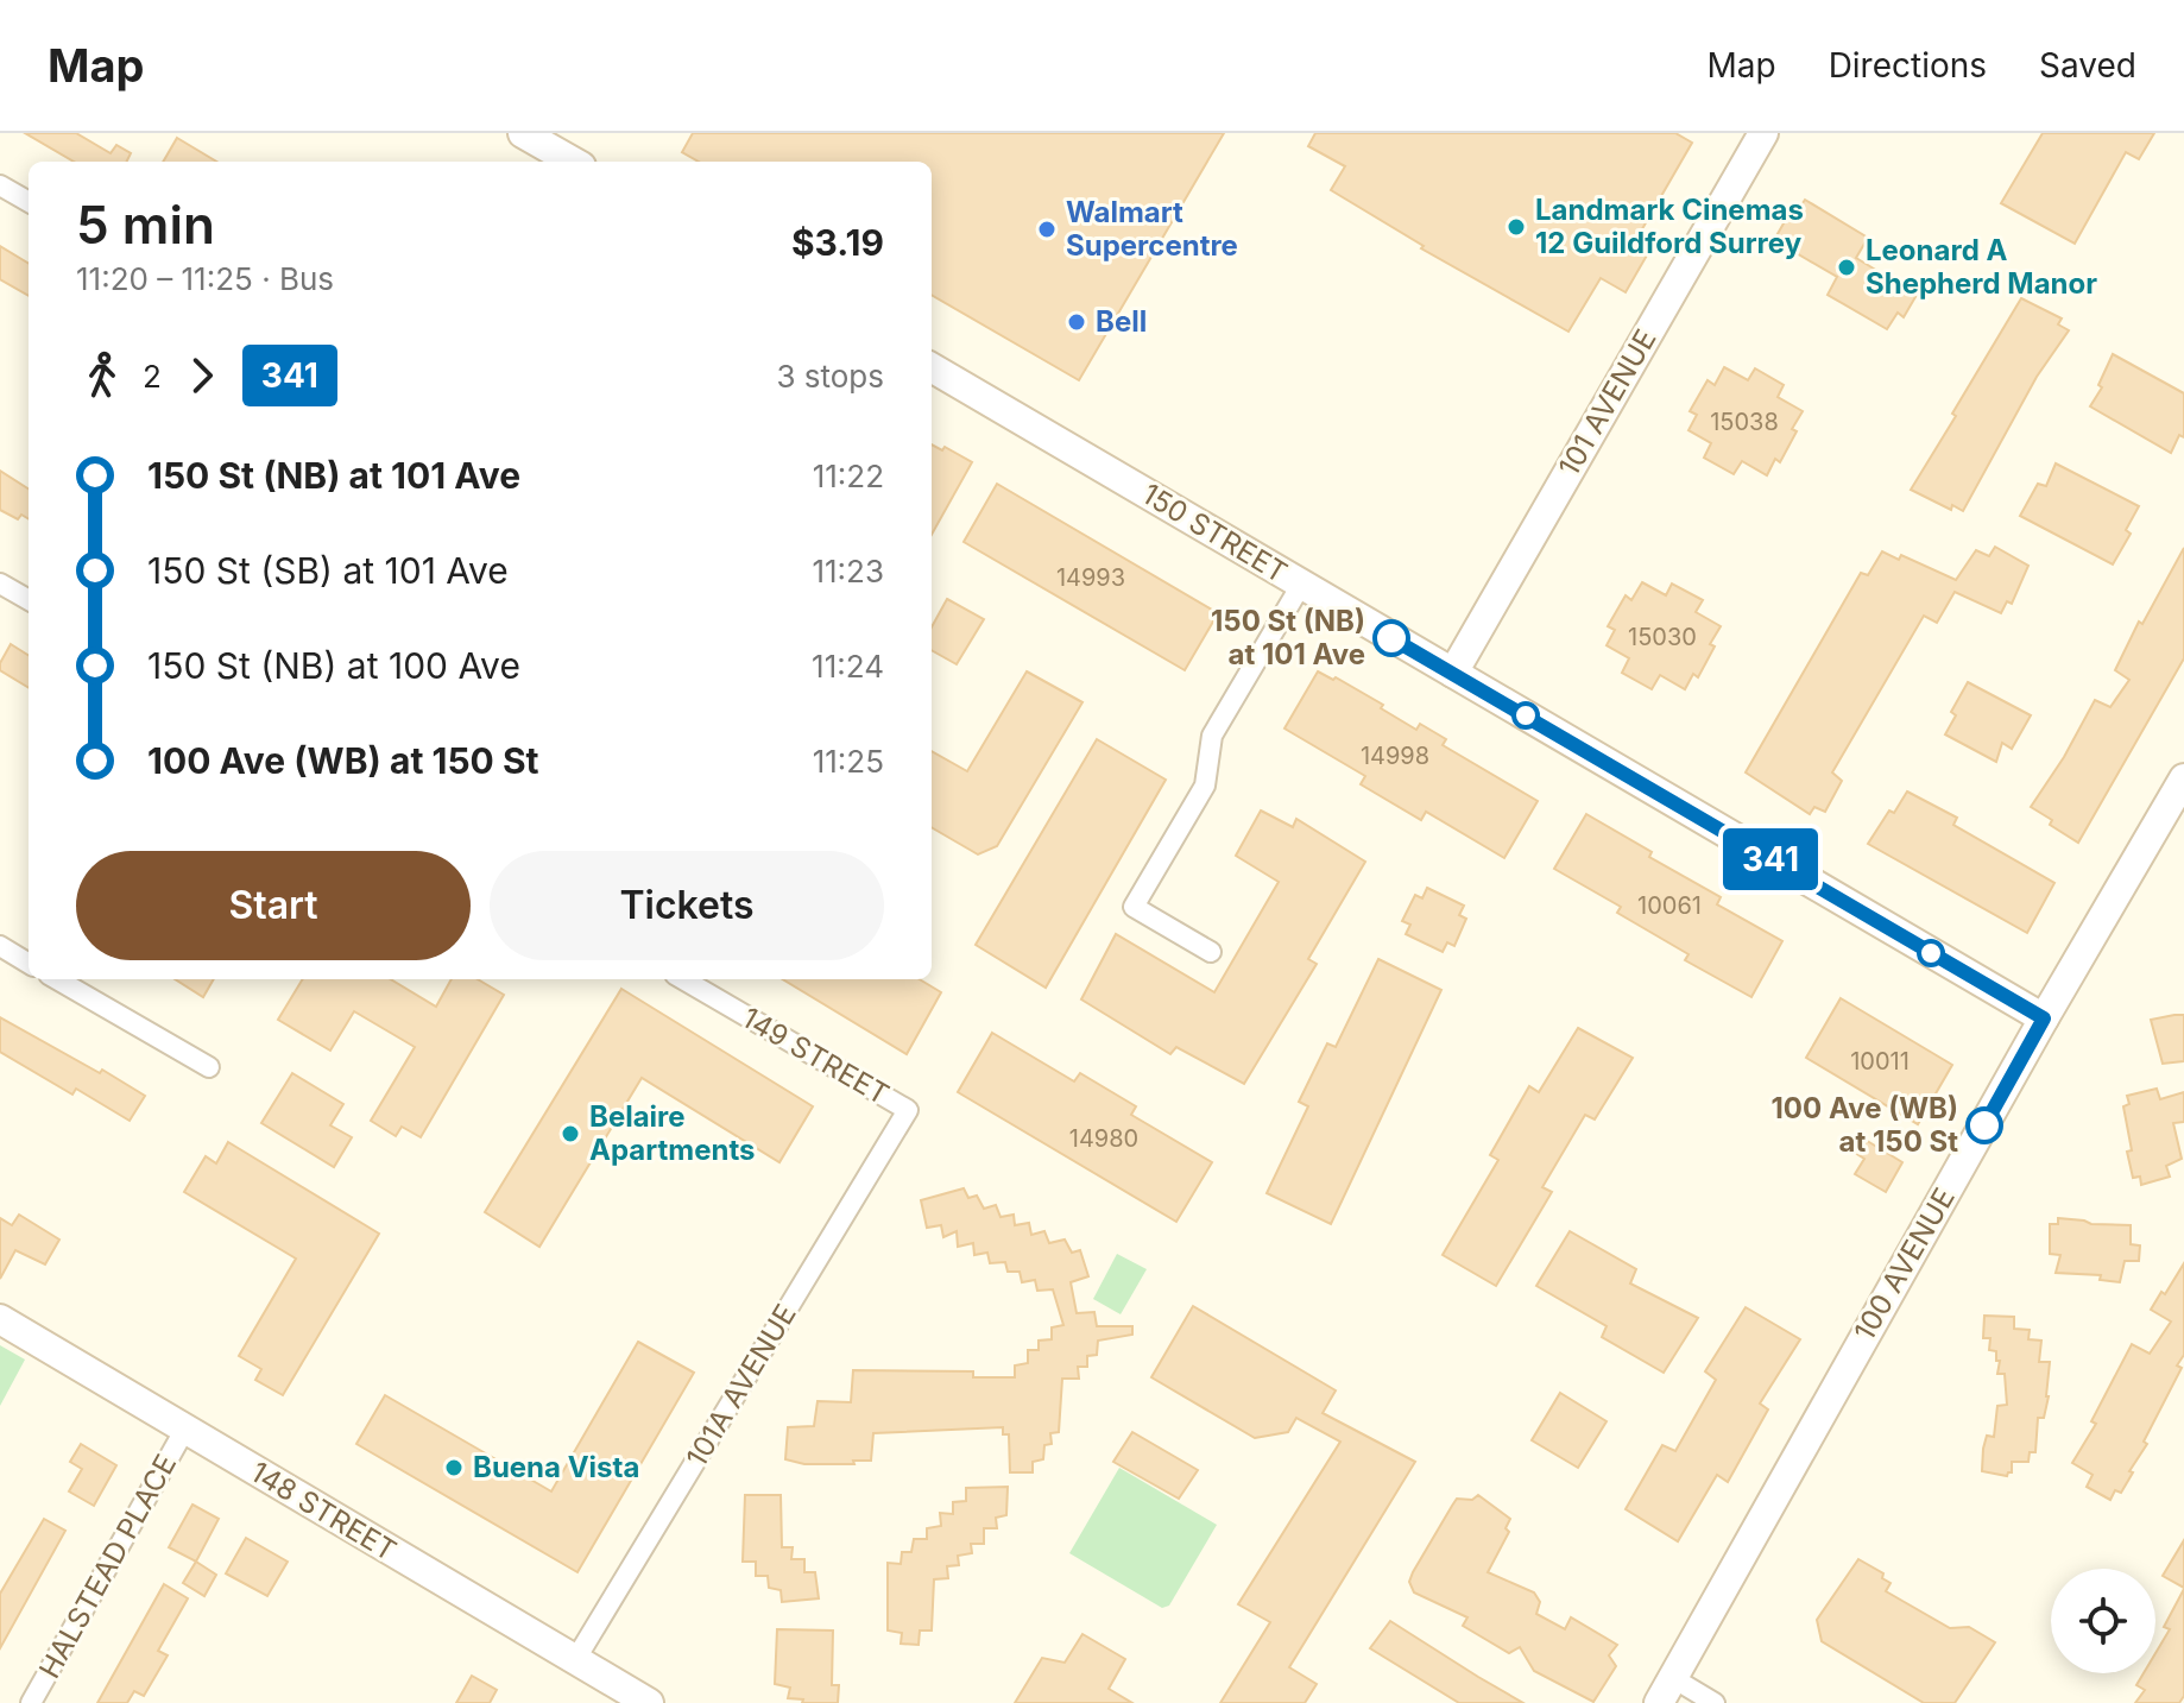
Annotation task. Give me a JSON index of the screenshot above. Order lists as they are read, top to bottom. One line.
{"streets":{"main road":["101 AVENUE","150 STREET","100 AVENUE","148 STREET"],"street":["149 STREET","101A AVENUE","HALSTEAD PLACE"]},"crossings":[["101 AVENUE","150 STREET"],["150 STREET","100 AVENUE"],["149 STREET","101A AVENUE"],["101A AVENUE","148 STREET"],["148 STREET","HALSTEAD PLACE"]],"places":["Landmark Cinemas 12 Guildford Surrey","Walmart Supercentre","Leonard A Shepherd Manor","Bell","150 St (NB) at 101 Ave","100 Ave (WB) at 150 St","Belaire Apartments","Buena Vista"],"lines":["bus line 341"],"house_numbers":["15038","14993","15030","14998","10061","10011","14980"],"page":{"header":"Map","nav":["Map","Directions","Saved"],"on_map":"341","heading":["5 min","11:20 – 11:25 · Bus","$3.19"],"legs":["2","341","3 stops"],"list":[{"name":"150 St (NB) at 101 Ave","value":"11:22"},{"name":"150 St (SB) at 101 Ave","value":"11:23"},{"name":"150 St (NB) at 100 Ave","value":"11:24"},{"name":"100 Ave (WB) at 150 St","value":"11:25"}],"buttons":["Start","Tickets"]}}
